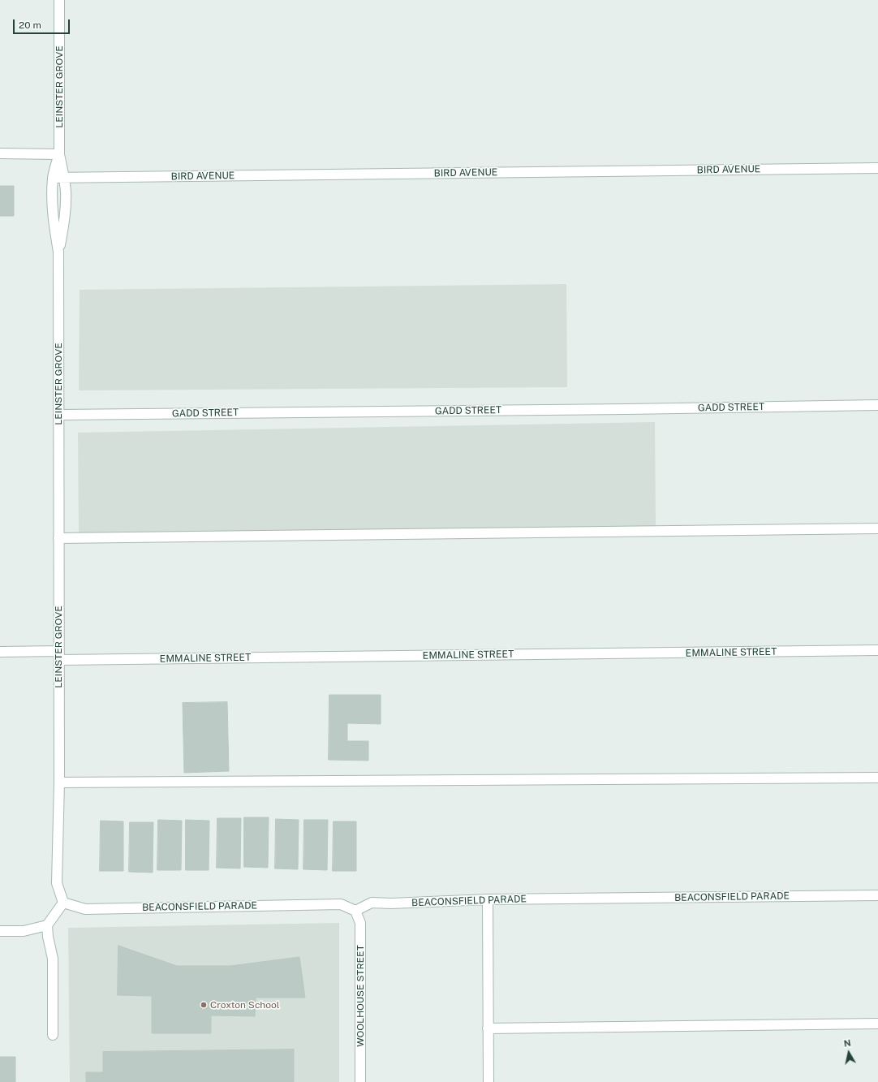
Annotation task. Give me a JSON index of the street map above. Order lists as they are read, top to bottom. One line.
{"streets":{"street":["LEINSTER GROVE","BIRD AVENUE","GADD STREET","EMMALINE STREET","BEACONSFIELD PARADE","WOOLHOUSE STREET"]},"crossings":[["LEINSTER GROVE","BIRD AVENUE"],["LEINSTER GROVE","GADD STREET"],["LEINSTER GROVE","EMMALINE STREET"],["LEINSTER GROVE","BEACONSFIELD PARADE"],["BEACONSFIELD PARADE","WOOLHOUSE STREET"]],"places":["Croxton School"],"scale_bar":"20 m","north":"top"}
